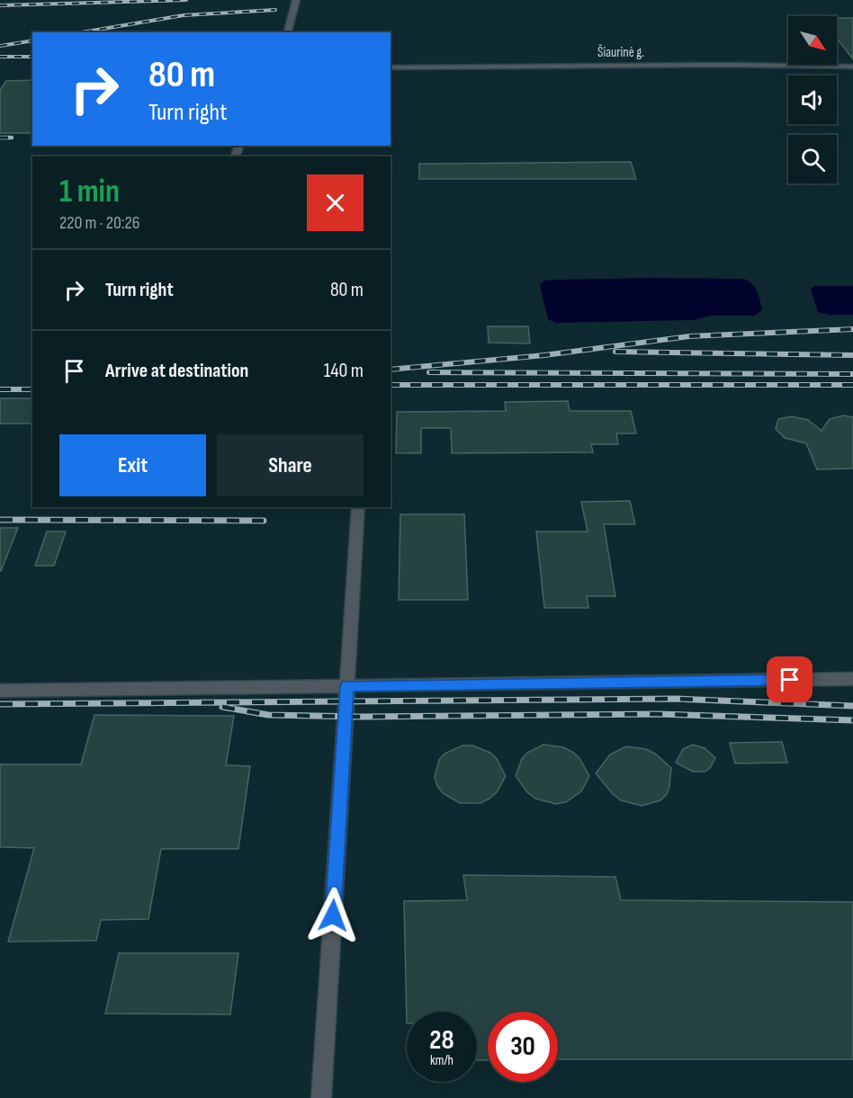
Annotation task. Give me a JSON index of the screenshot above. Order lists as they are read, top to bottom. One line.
{"streets":{"street":["Šiaurinė g."]},"north":"bottom right","page":{"turn":["80 m","Turn right"],"heading":["1 min","220 m · 20:26"],"list":[{"name":"Turn right","value":"80 m"},{"name":"Arrive at destination","value":"140 m"}],"buttons":["Exit","Share"],"speed":"28 km/h","limit":"30"}}
